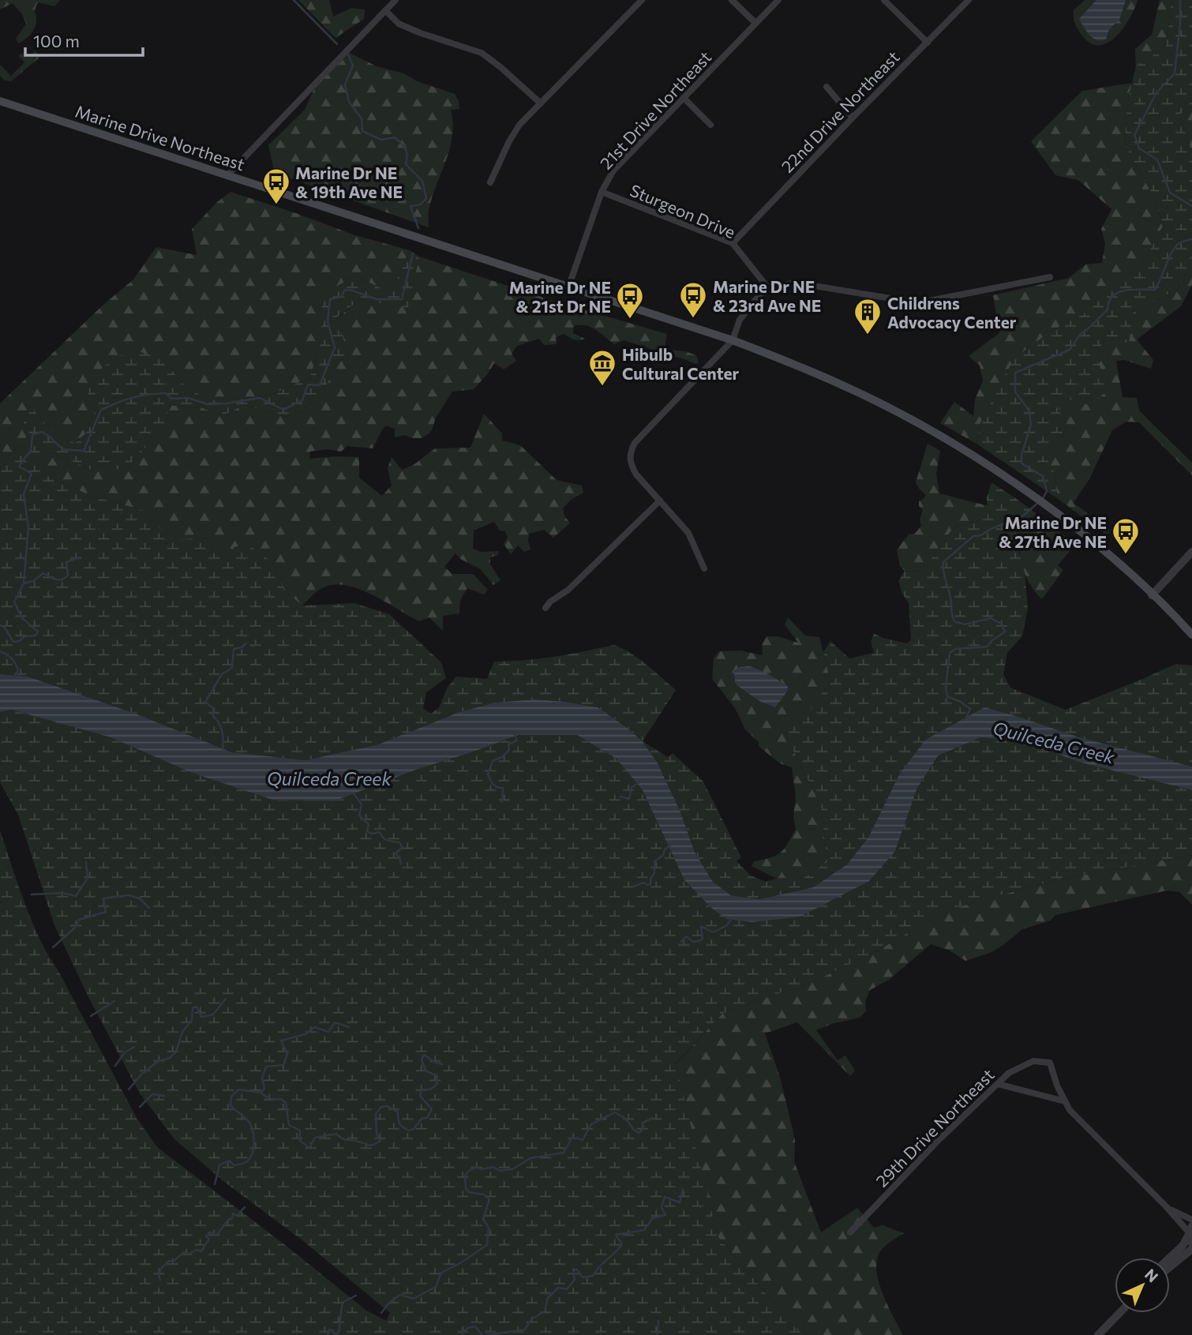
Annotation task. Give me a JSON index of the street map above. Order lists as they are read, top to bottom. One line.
{"streets":{"main road":["Marine Drive Northeast"],"street":["21st Drive Northeast","22nd Drive Northeast","Sturgeon Drive","29th Drive Northeast"]},"crossings":[["21st Drive Northeast","Marine Drive Northeast"],["21st Drive Northeast","Sturgeon Drive"],["22nd Drive Northeast","Sturgeon Drive"]],"water":["Quilceda Creek"],"places":{"bus stop":["Marine Dr NE & 19th Ave NE","Marine Dr NE & 23rd Ave NE","Marine Dr NE & 21st Dr NE","Marine Dr NE & 27th Ave NE"],"building":["Childrens Advocacy Center"],"museum":["Hibulb Cultural Center"]},"scale_bar":"100 m","north":"top right"}
